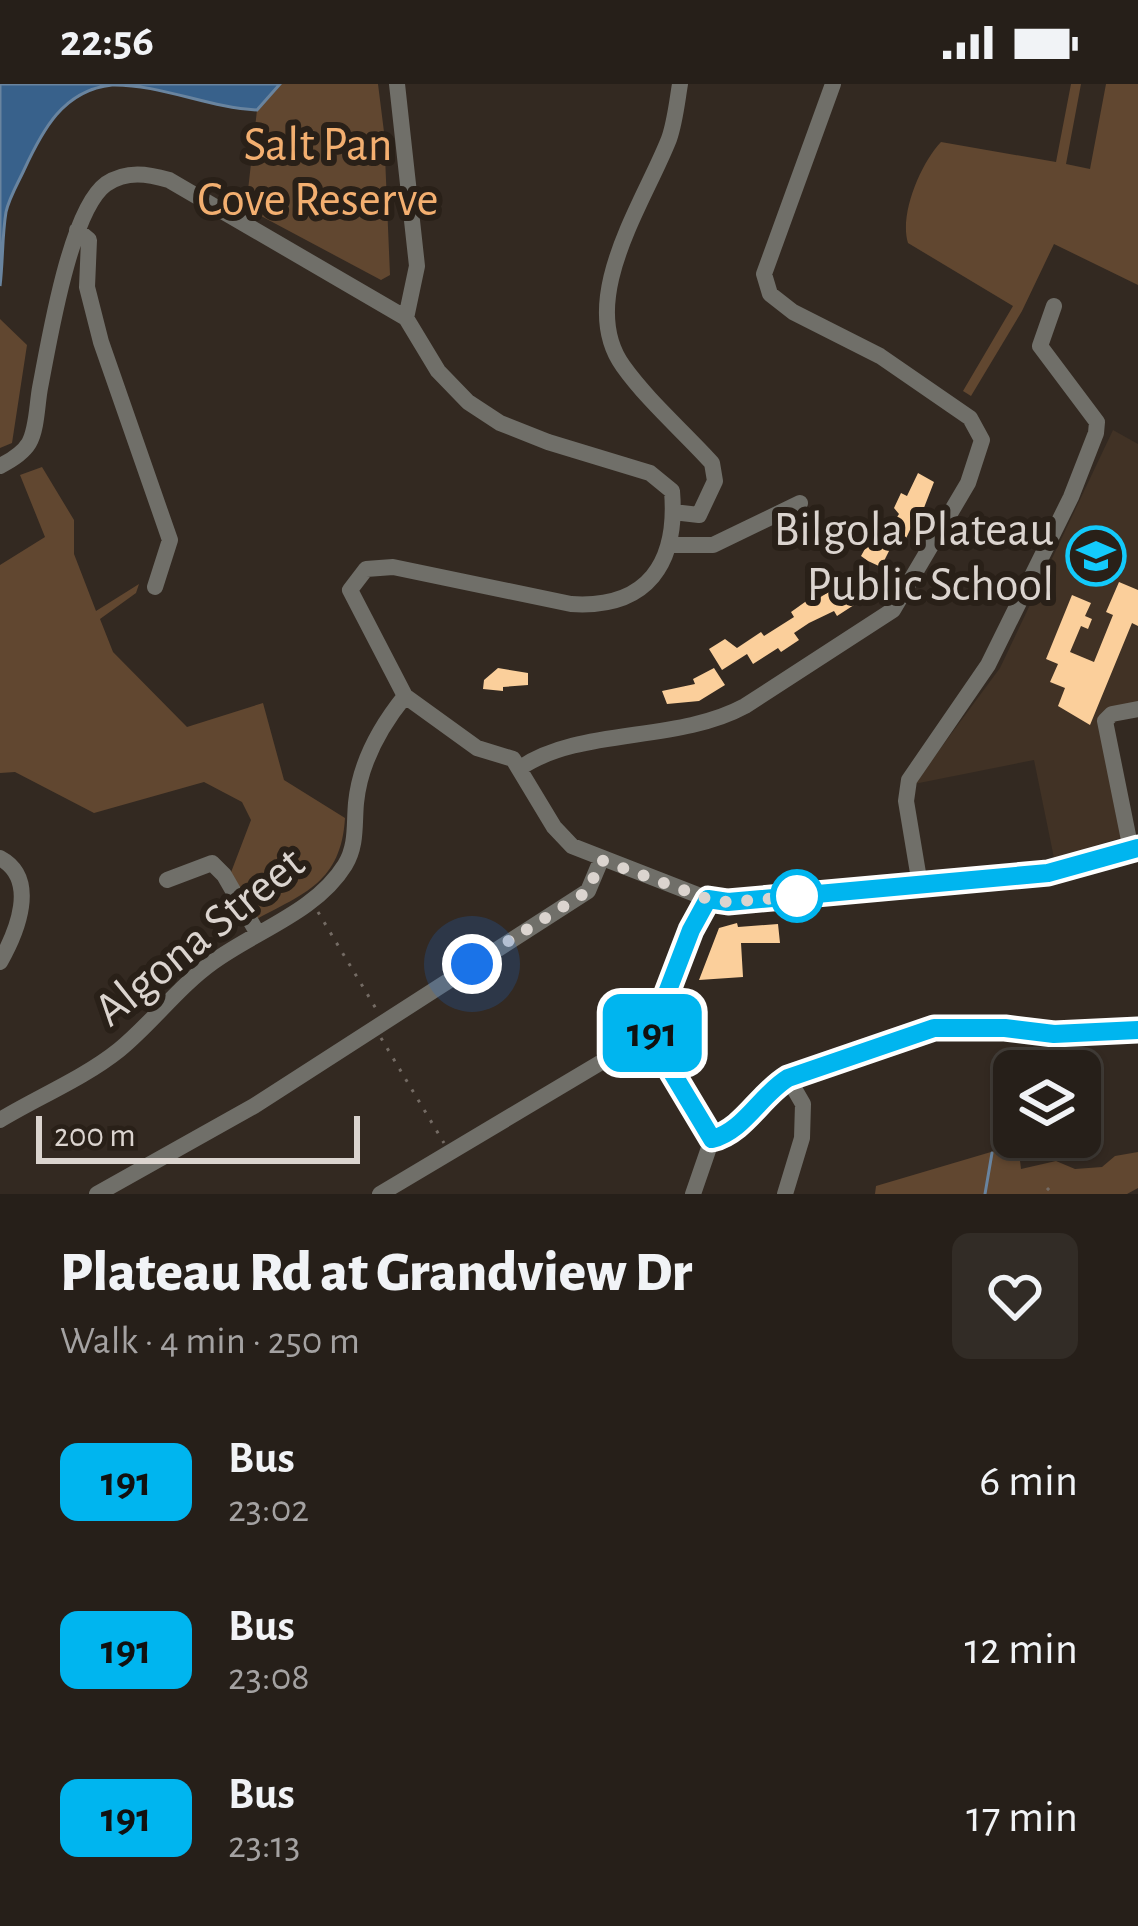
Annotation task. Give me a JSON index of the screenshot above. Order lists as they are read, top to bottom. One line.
{"streets":{"street":["Algona Street"]},"parks":["Salt Pan Cove Reserve"],"places":{"school or university":["Bilgola Plateau Public School"]},"lines":["bus line 191"],"scale_bar":"200 m","page":{"status":"22:56","on_map":"191","scale":"200 m","heading":["Plateau Rd at Grandview Dr","Walk · 4 min · 250 m"],"list":[{"mark":"191","name":"Bus","note":"23:02","value":"6 min"},{"mark":"191","name":"Bus","note":"23:08","value":"12 min"},{"mark":"191","name":"Bus","note":"23:13","value":"17 min"}]}}
